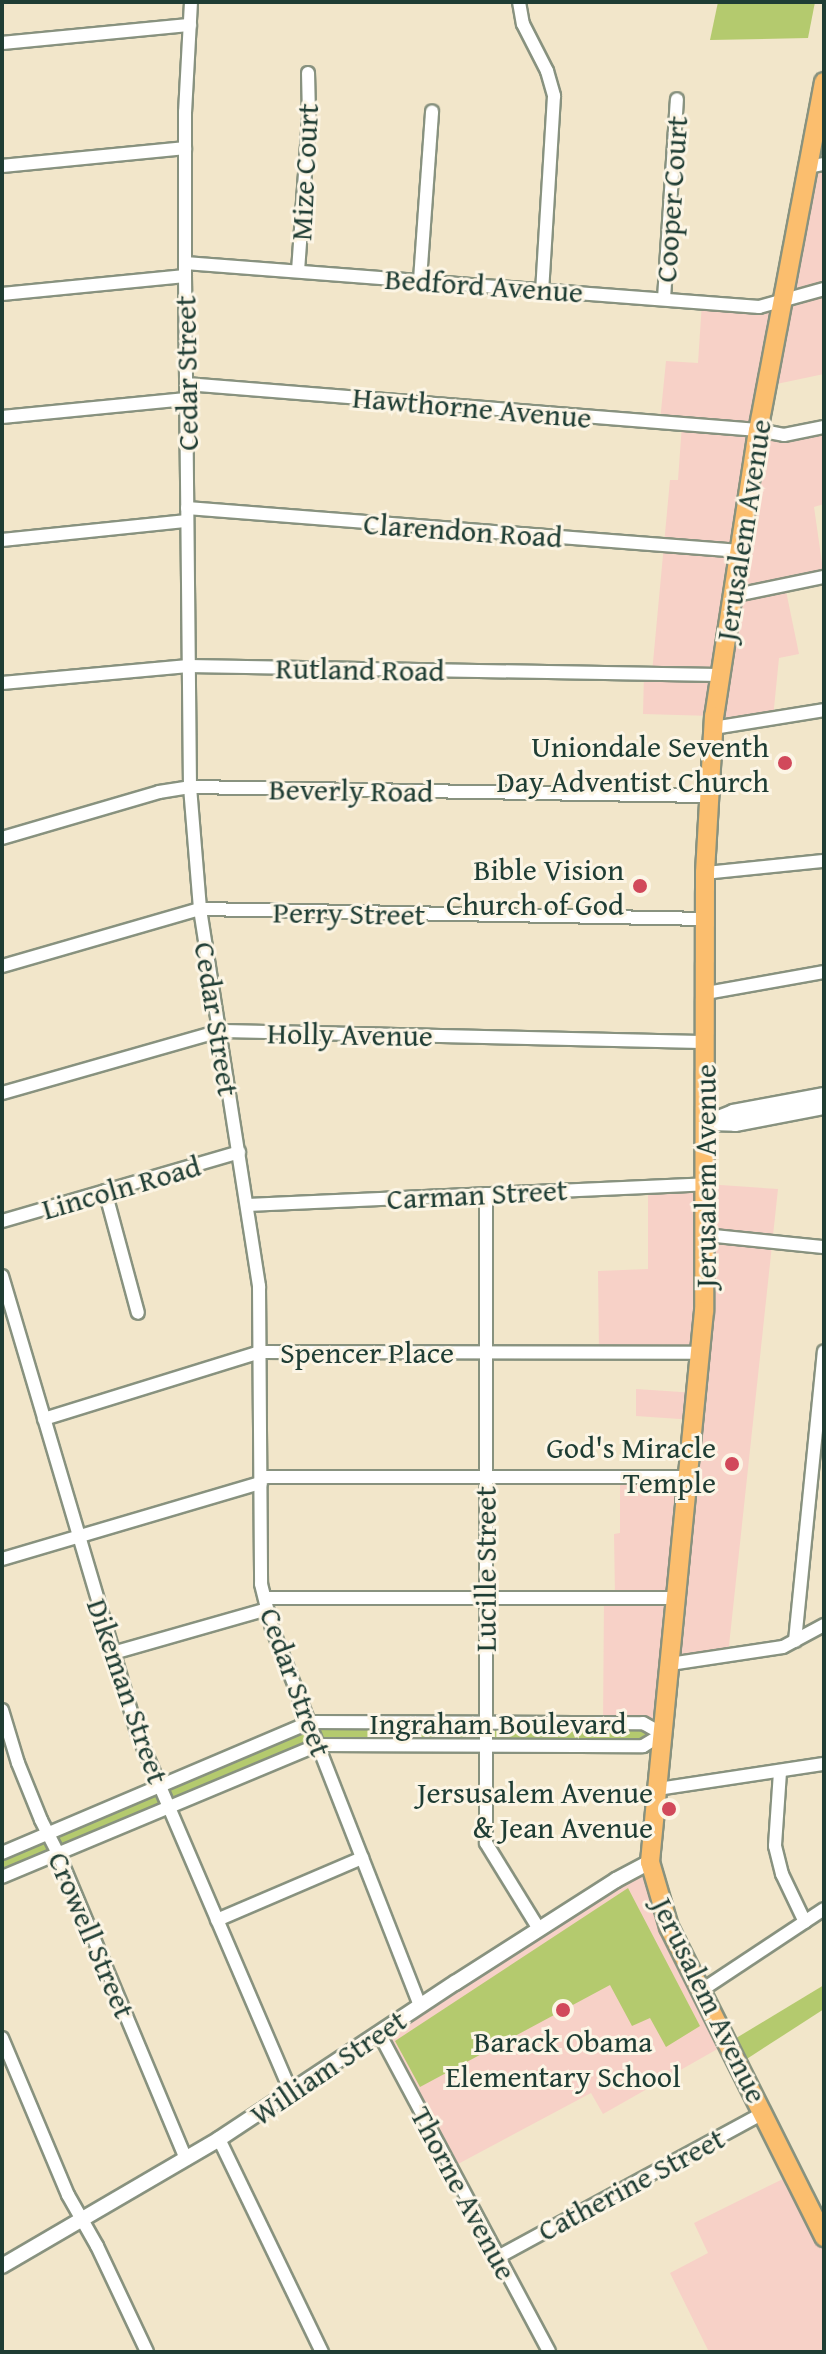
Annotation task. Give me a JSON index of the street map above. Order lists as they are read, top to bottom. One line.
{"streets":{"main road":["Jerusalem Avenue"],"street":["Mize Court","Cooper Court","Bedford Avenue","Cedar Street","Hawthorne Avenue","Clarendon Road","Rutland Road","Beverly Road","Perry Street","Holly Avenue","Lincoln Road","Carman Street","Spencer Place","Lucille Street","Dikeman Street","Ingraham Boulevard","Crowell Street","William Street","Catherine Street","Thorne Avenue"]},"crossings":[["Mize Court","Bedford Avenue"],["Cooper Court","Bedford Avenue"],["Bedford Avenue","Cedar Street"],["Bedford Avenue","Jerusalem Avenue"],["Cedar Street","Hawthorne Avenue"],["Cedar Street","Clarendon Road"],["Cedar Street","Rutland Road"],["Cedar Street","Beverly Road"],["Cedar Street","Perry Street"],["Cedar Street","Holly Avenue"],["Cedar Street","Lincoln Road"],["Cedar Street","Carman Street"],["Cedar Street","Spencer Place"],["Cedar Street","Ingraham Boulevard"],["Cedar Street","William Street"],["Hawthorne Avenue","Jerusalem Avenue"],["Clarendon Road","Jerusalem Avenue"],["Jerusalem Avenue","Rutland Road"],["Jerusalem Avenue","Beverly Road"],["Jerusalem Avenue","Perry Street"],["Jerusalem Avenue","Holly Avenue"],["Jerusalem Avenue","Carman Street"],["Jerusalem Avenue","Spencer Place"],["Jerusalem Avenue","Ingraham Boulevard"],["Jerusalem Avenue","William Street"],["Jerusalem Avenue","Catherine Street"],["Carman Street","Lucille Street"],["Spencer Place","Lucille Street"],["Spencer Place","Dikeman Street"],["Lucille Street","Ingraham Boulevard"],["Lucille Street","William Street"],["Dikeman Street","Ingraham Boulevard"],["Dikeman Street","William Street"],["Ingraham Boulevard","Crowell Street"],["Crowell Street","William Street"],["William Street","Thorne Avenue"],["Catherine Street","Thorne Avenue"]],"places":["Uniondale Seventh Day Adventist Church","Bible Vision Church of God","God's Miracle Temple","Jersusalem Avenue & Jean Avenue","Barack Obama Elementary School"]}
